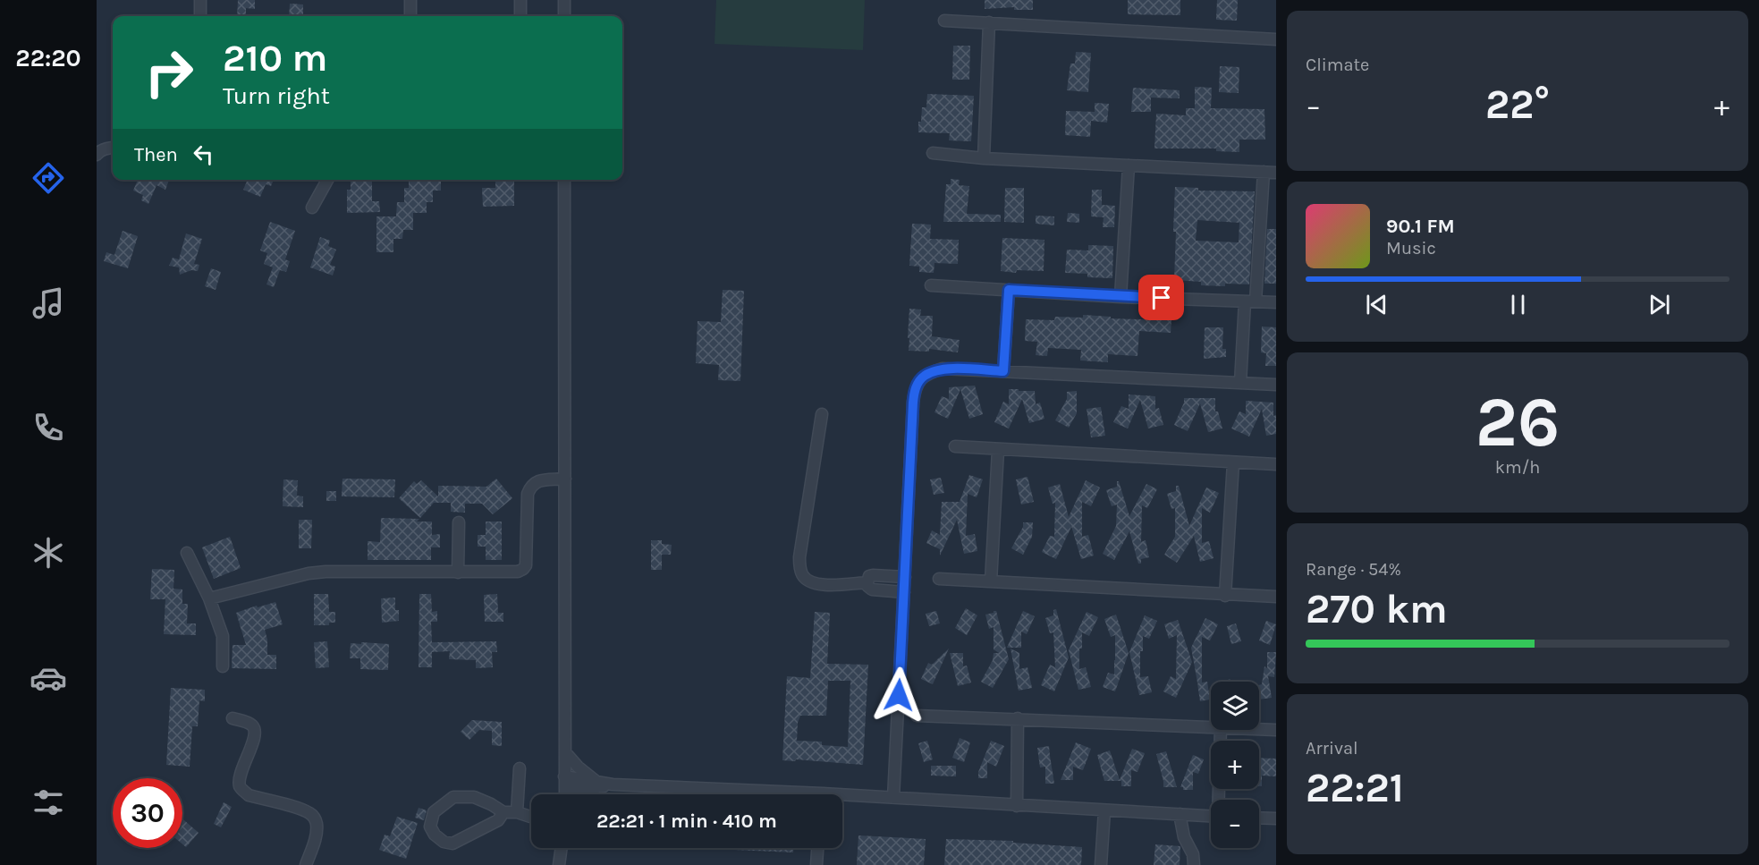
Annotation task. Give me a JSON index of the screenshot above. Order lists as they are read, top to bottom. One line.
{"page":{"tabs":"22:20","tile":["Climate",["26","km/h"],["Range · 54%","270 km"],["Arrival","22:21"]],"turn":["210 m","Turn right"],"heat":["−","22°","+"],"then":"Then","song":["90.1 FM","Music"],"map_buttons":["+","−"],"limit":"30","trip":"22:21 · 1 min · 410 m"}}
